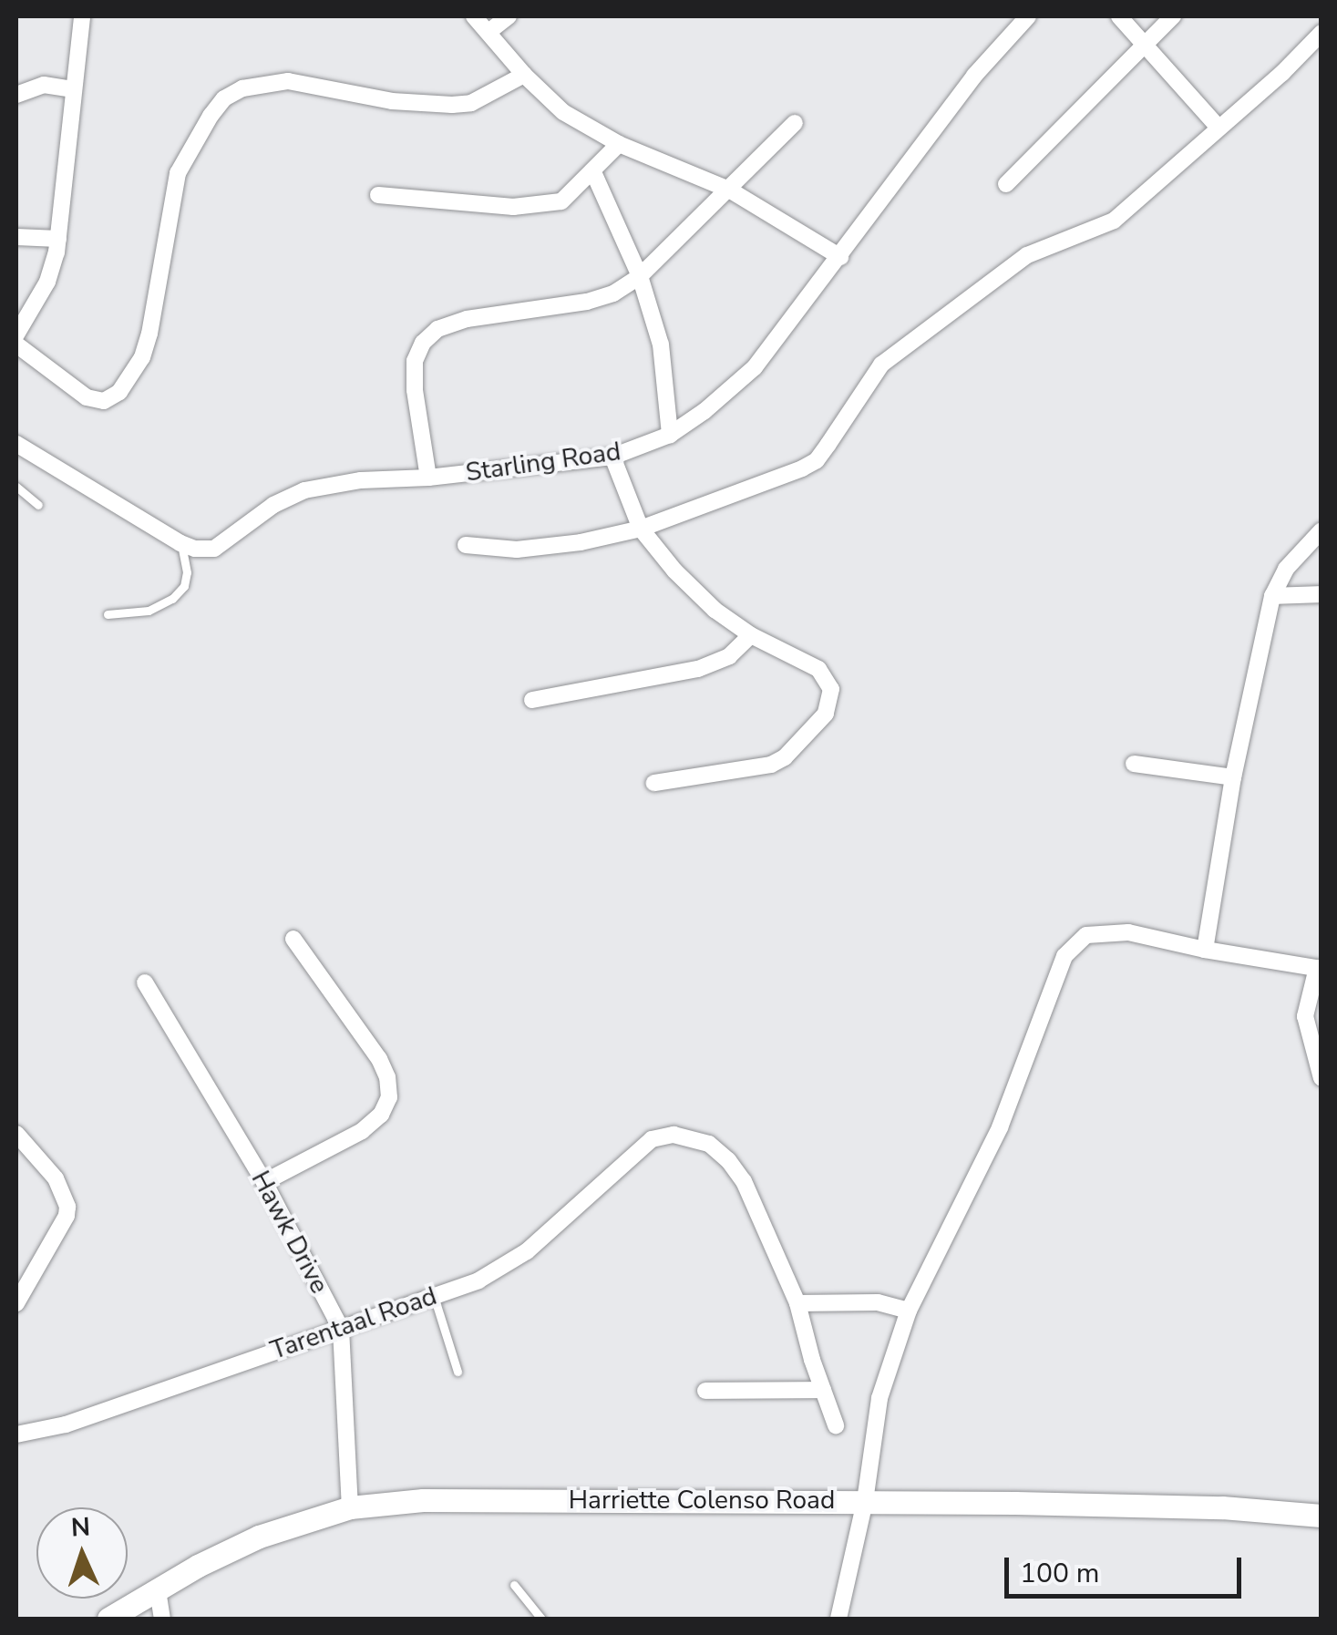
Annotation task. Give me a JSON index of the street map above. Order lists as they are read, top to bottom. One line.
{"streets":{"street":["Starling Road","Hawk Drive","Tarentaal Road","Harriette Colenso Road"]},"crossings":[["Hawk Drive","Tarentaal Road"],["Hawk Drive","Harriette Colenso Road"]],"scale_bar":"100 m","north":"top"}
